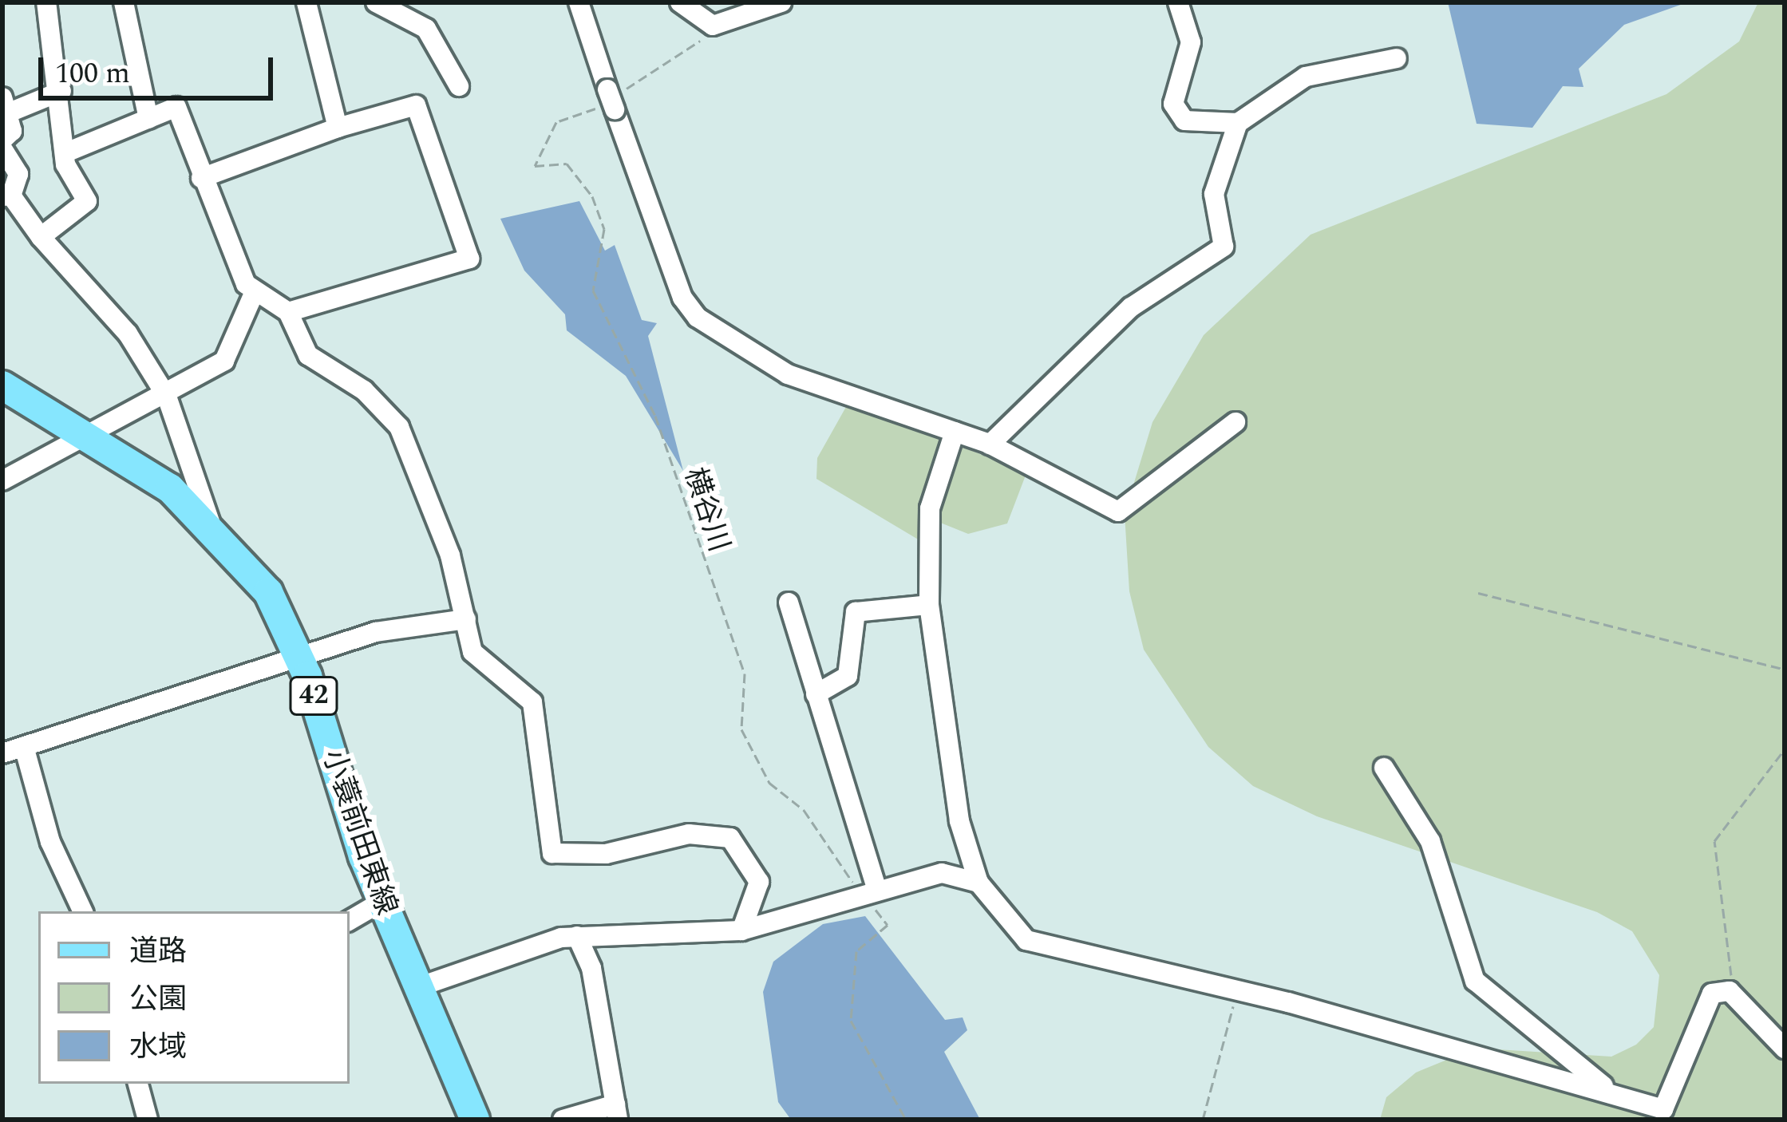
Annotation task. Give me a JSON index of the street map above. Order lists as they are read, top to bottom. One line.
{"streets":{"main road":["42","小蓑前田東線"],"path":["横谷川"]},"legend":["道路","公園","水域"],"scale_bar":"100 m"}
